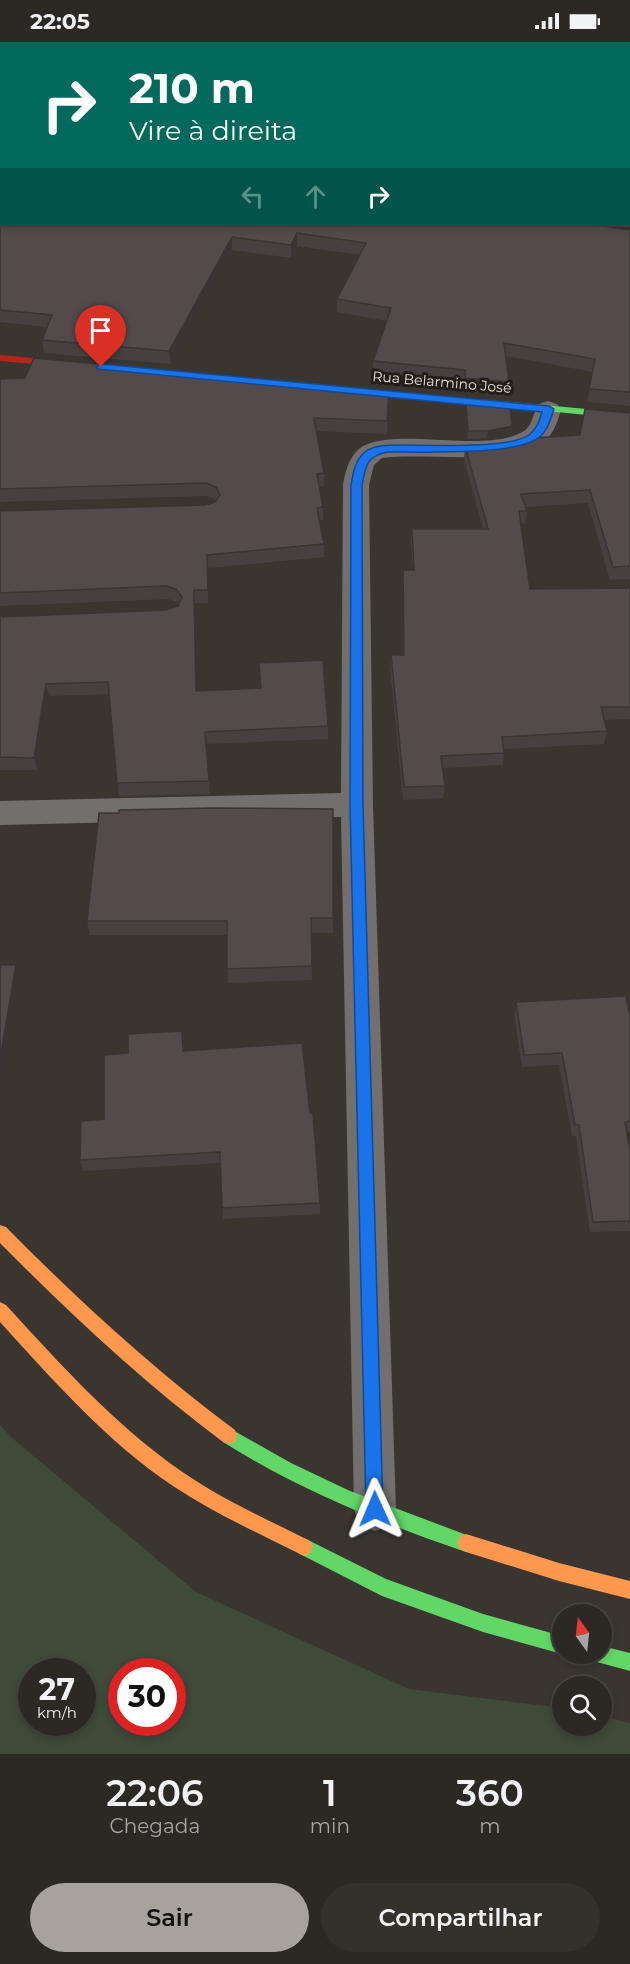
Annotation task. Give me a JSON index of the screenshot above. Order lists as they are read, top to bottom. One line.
{"streets":{"main road":["Rua Belarmino José"]},"north":"top","page":{"status":"22:05","turn":["210 m","Vire à direita"],"speed":"27 km/h","limit":"30","eta":["22:06","Chegada","1","min","360","m"],"buttons":["Sair","Compartilhar"]}}
